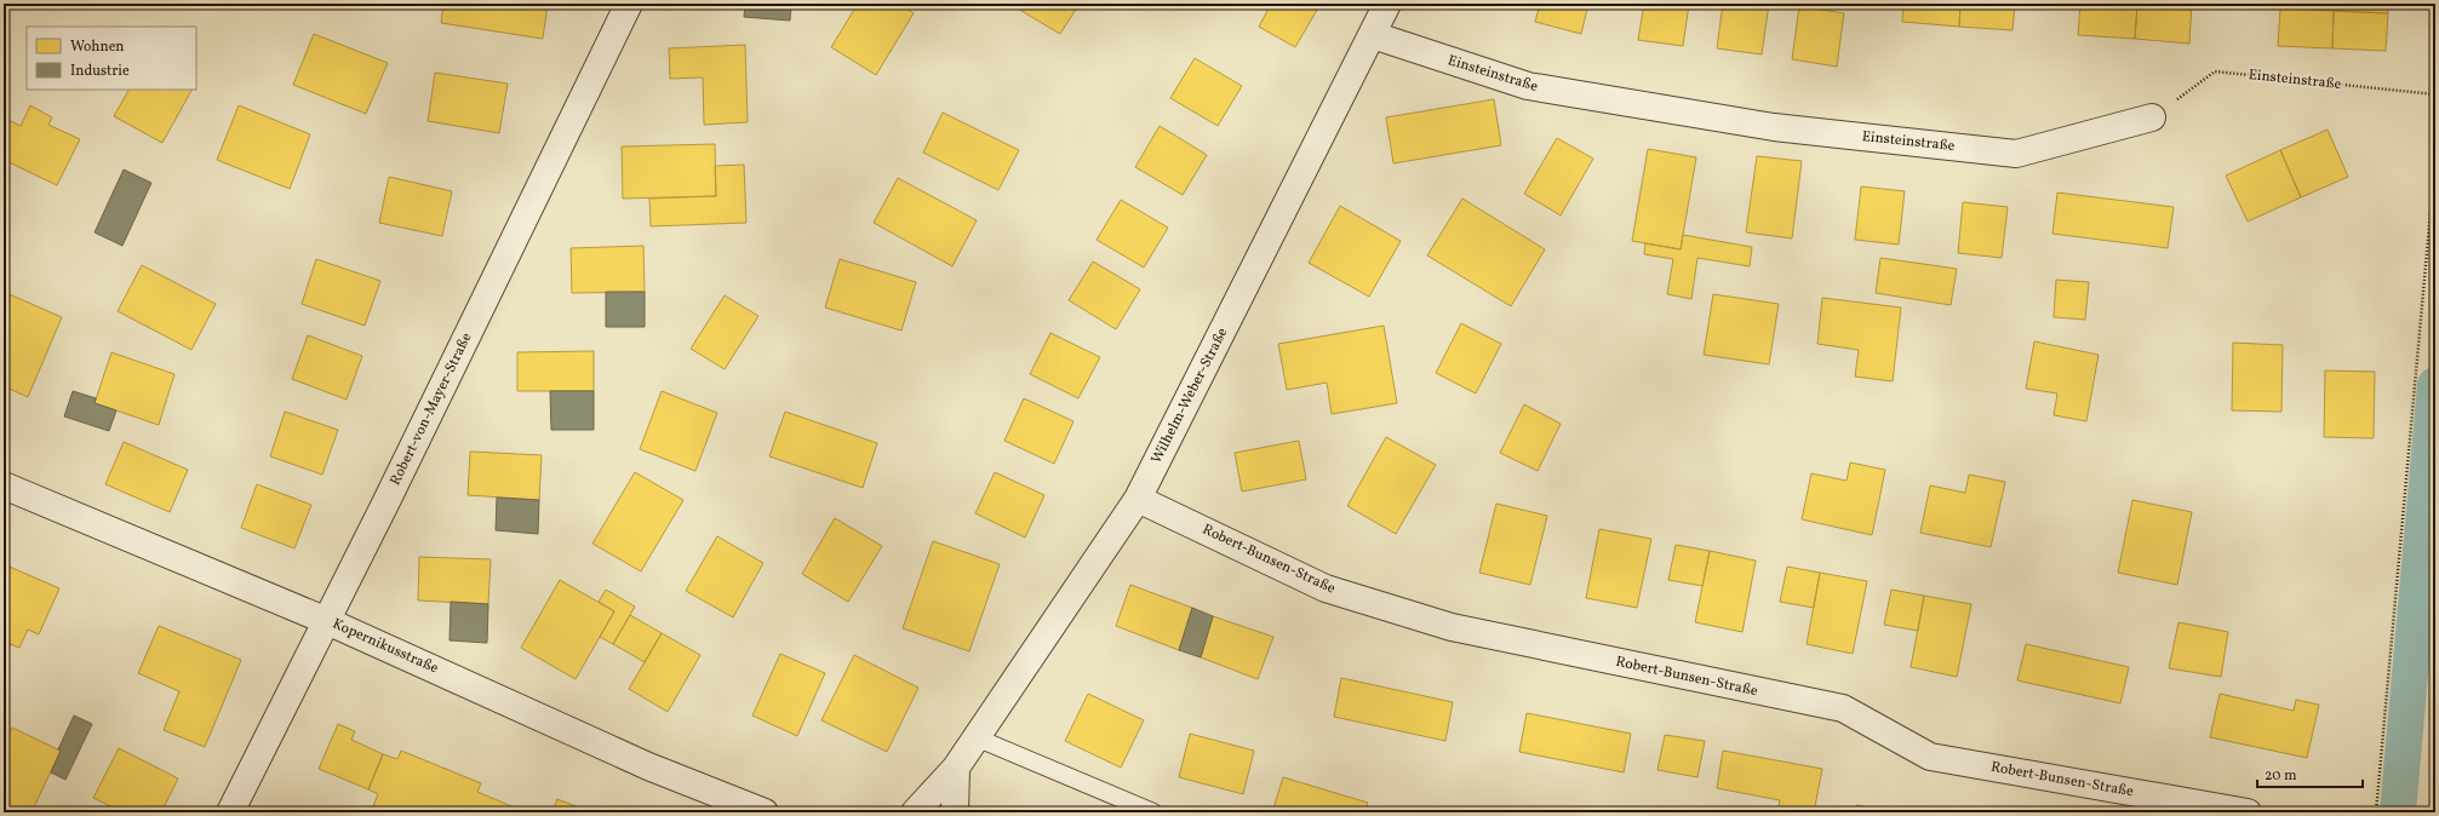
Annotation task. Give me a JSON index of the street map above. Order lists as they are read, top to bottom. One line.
{"streets":{"street":["Einsteinstraße","Wilhelm-Weber-Straße","Robert-von-Mayer-Straße","Robert-Bunsen-Straße","Kopernikusstraße"]},"crossings":[["Einsteinstraße","Wilhelm-Weber-Straße"],["Wilhelm-Weber-Straße","Robert-Bunsen-Straße"],["Robert-von-Mayer-Straße","Kopernikusstraße"]],"legend":["Wohnen","Industrie"],"scale_bar":"20 m"}
